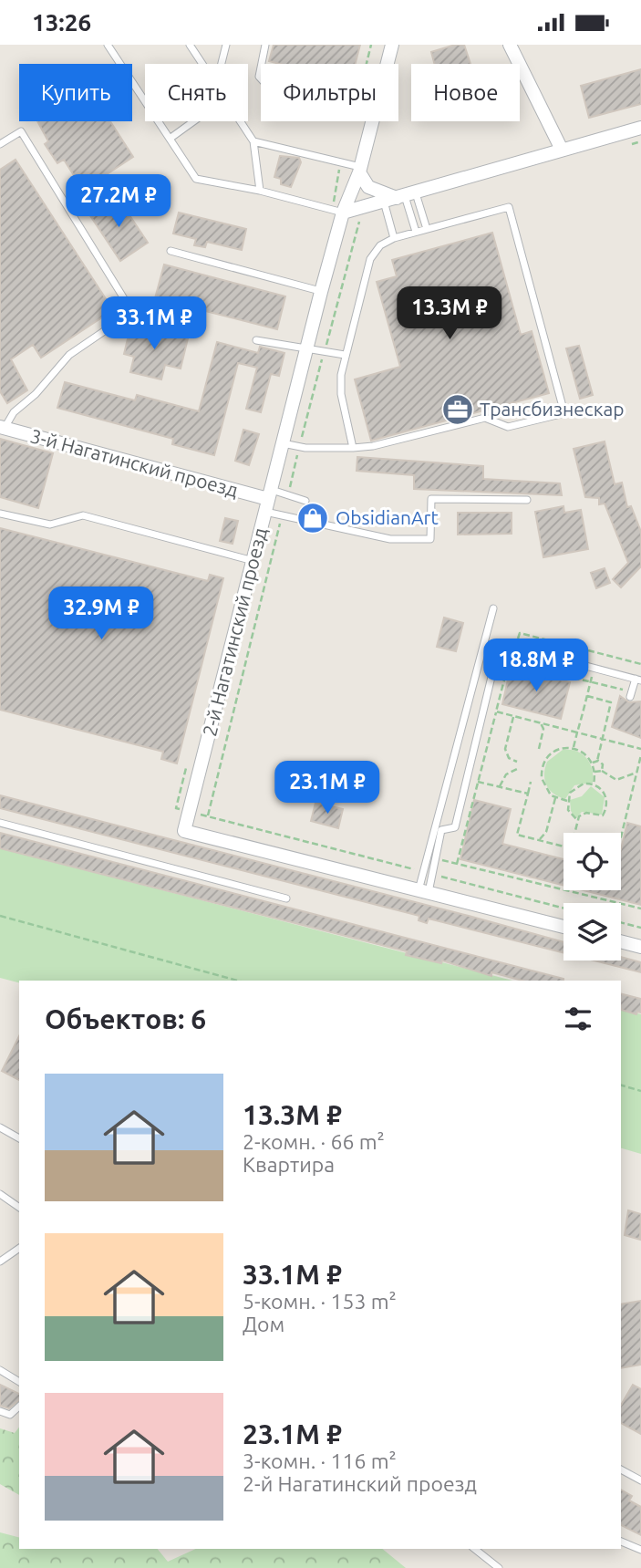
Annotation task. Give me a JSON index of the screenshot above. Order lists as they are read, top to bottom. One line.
{"streets":{"street":["3-й Нагатинский проезд","2-й Нагатинский проезд"]},"crossings":[["3-й Нагатинский проезд","2-й Нагатинский проезд"]],"places":{"office":["Трансбизнескар"],"shop":["ObsidianArt"]},"page":{"status":"13:26","chip":["Купить","Снять","Фильтры","Новое"],"price":["27.2M ₽","13.3M ₽","33.1M ₽","32.9M ₽","18.8M ₽","23.1M ₽"],"heading":"Объектов: 6","list":[{"name":"13.3M ₽","note":"2-комн. · 66 m² · Квартира"},{"name":"33.1M ₽","note":"5-комн. · 153 m² · Дом"},{"name":"23.1M ₽","note":"3-комн. · 116 m² · 2-й Нагатинский проезд"}]}}
